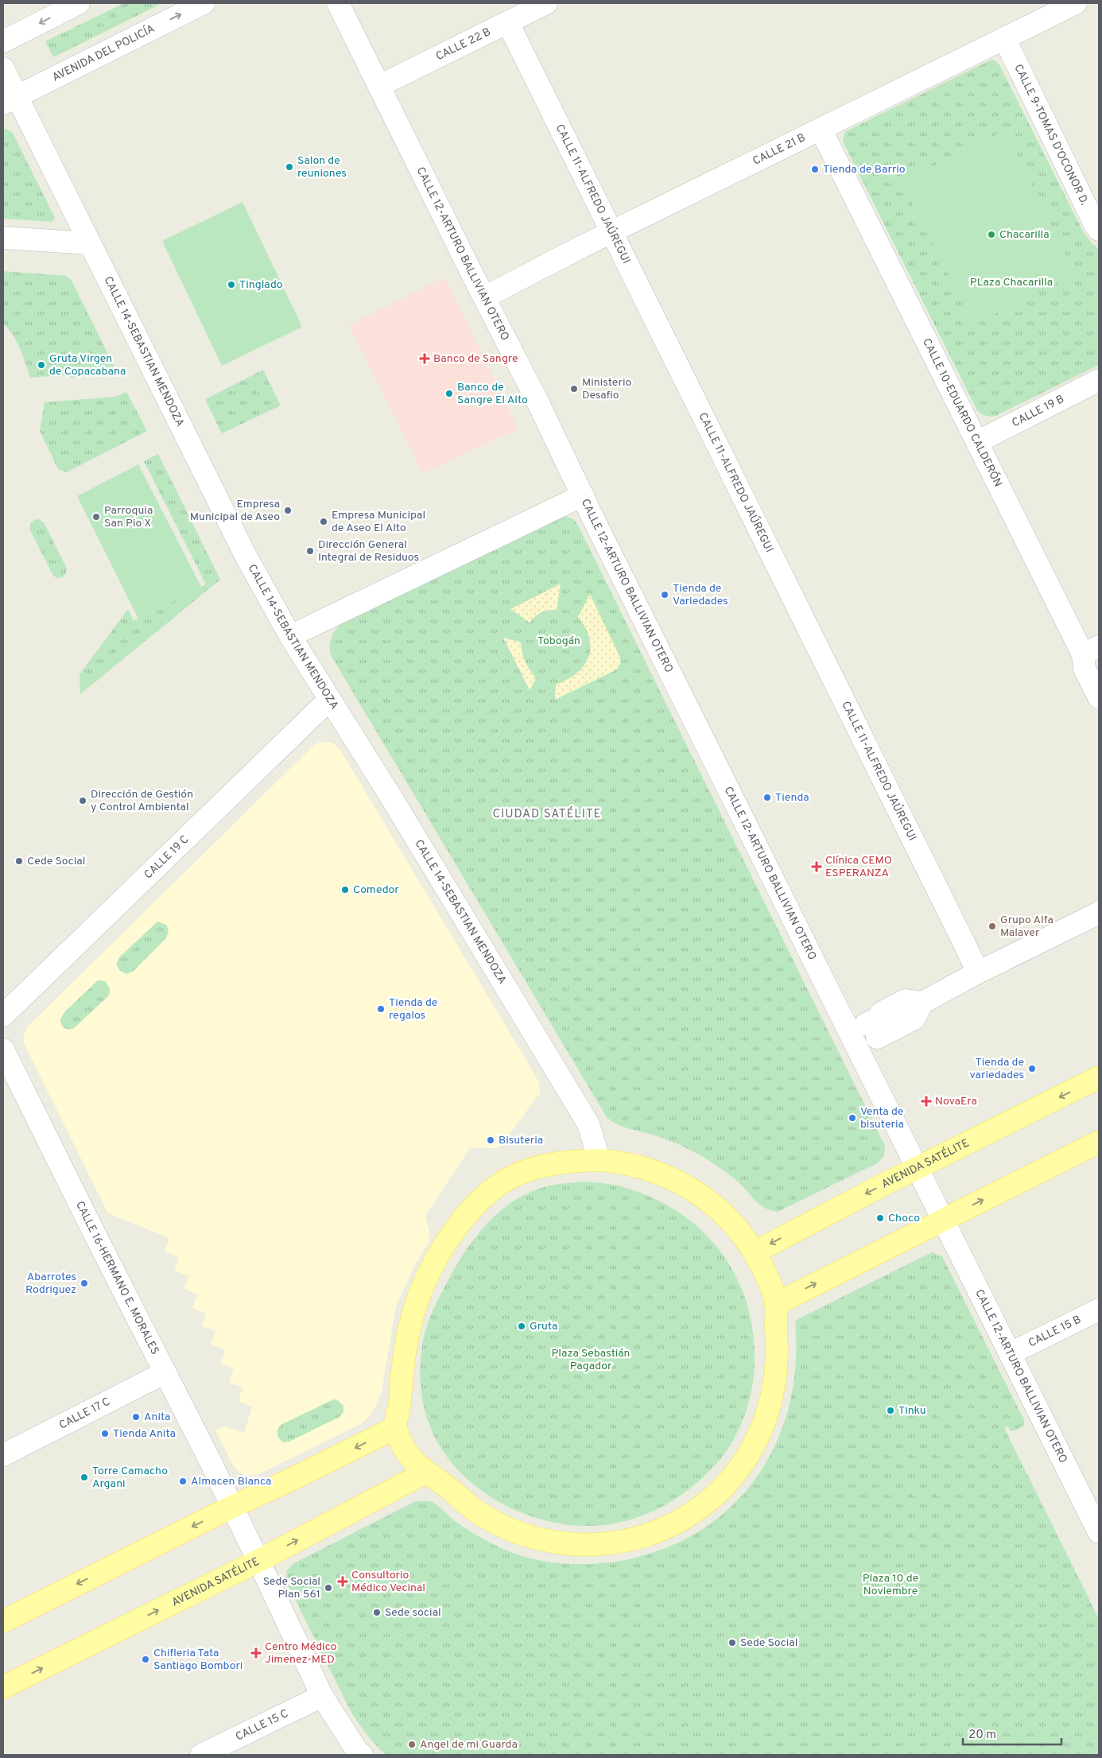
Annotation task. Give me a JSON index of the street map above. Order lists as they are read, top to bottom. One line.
{"streets":{"main road":["AVENIDA SATÉLITE"],"street":["CALLE 22 B","AVENIDA DEL POLICÍA","CALLE 9-TOMAS D'OCONOR D.","CALLE 21 B","CALLE 11-ALFREDO JAÚREGUI","CALLE 12-ARTURO BALLIVIAN OTERO","CALLE 14-SEBASTIAN MENDOZA","CALLE 19 B","CALLE 10-EDUARDO CALDERÓN","CALLE 19 C","CALLE 16-HERMANO E. MORALES","CALLE 15 B","CALLE 17 C","CALLE 15 C"]},"crossings":[["CALLE 22 B","CALLE 11-ALFREDO JAÚREGUI"],["CALLE 22 B","CALLE 12-ARTURO BALLIVIAN OTERO"],["AVENIDA DEL POLICÍA","CALLE 14-SEBASTIAN MENDOZA"],["CALLE 9-TOMAS D'OCONOR D.","CALLE 21 B"],["CALLE 21 B","CALLE 11-ALFREDO JAÚREGUI"],["CALLE 21 B","CALLE 12-ARTURO BALLIVIAN OTERO"],["CALLE 21 B","CALLE 10-EDUARDO CALDERÓN"],["CALLE 12-ARTURO BALLIVIAN OTERO","AVENIDA SATÉLITE"],["CALLE 12-ARTURO BALLIVIAN OTERO","CALLE 15 B"],["CALLE 14-SEBASTIAN MENDOZA","CALLE 19 C"],["CALLE 19 B","CALLE 10-EDUARDO CALDERÓN"],["AVENIDA SATÉLITE","CALLE 16-HERMANO E. MORALES"],["CALLE 16-HERMANO E. MORALES","CALLE 17 C"],["CALLE 16-HERMANO E. MORALES","CALLE 15 C"]],"districts":["CIUDAD SATÉLITE"],"parks":["PLaza Chacarilla","Tobogán","Plaza Sebastián Pagador","Plaza 10 de Noviembre"],"places":{"other":["Salon de reuniones","Tienda de Barrio","Chacarilla","Tinglado","Gruta Virgen de Copacabana","Ministerio Desafio","Banco de Sangre El Alto","Empresa Municipal de Aseo","Parroquia San Pio X","Empresa Municipal de Aseo El Alto","Dirección General Integral de Residuos","Tienda de Variedades","Tienda","Dirección de Gestión y Control Ambiental","Cede Social","Comedor","Grupo Alfa Malaver","Tienda de regalos","Tienda de variedades","Venta de bisuteria","Bisuteria","Choco","Abarrotes Rodriguez","Gruta","Tinku","Anita","Tienda Anita","Torre Camacho Argani","Almacen Blanca","Sede Social Plan 561","Sede social","Sede Social","Chifleria Tata Santiago Bombori","Angel de mi Guarda"],"health":["Banco de Sangre","Clínica CEMO ESPERANZA","NovaEra","Consultorio Médico Vecinal","Centro Médico Jimenez-MED"]},"scale_bar":"20 m"}
